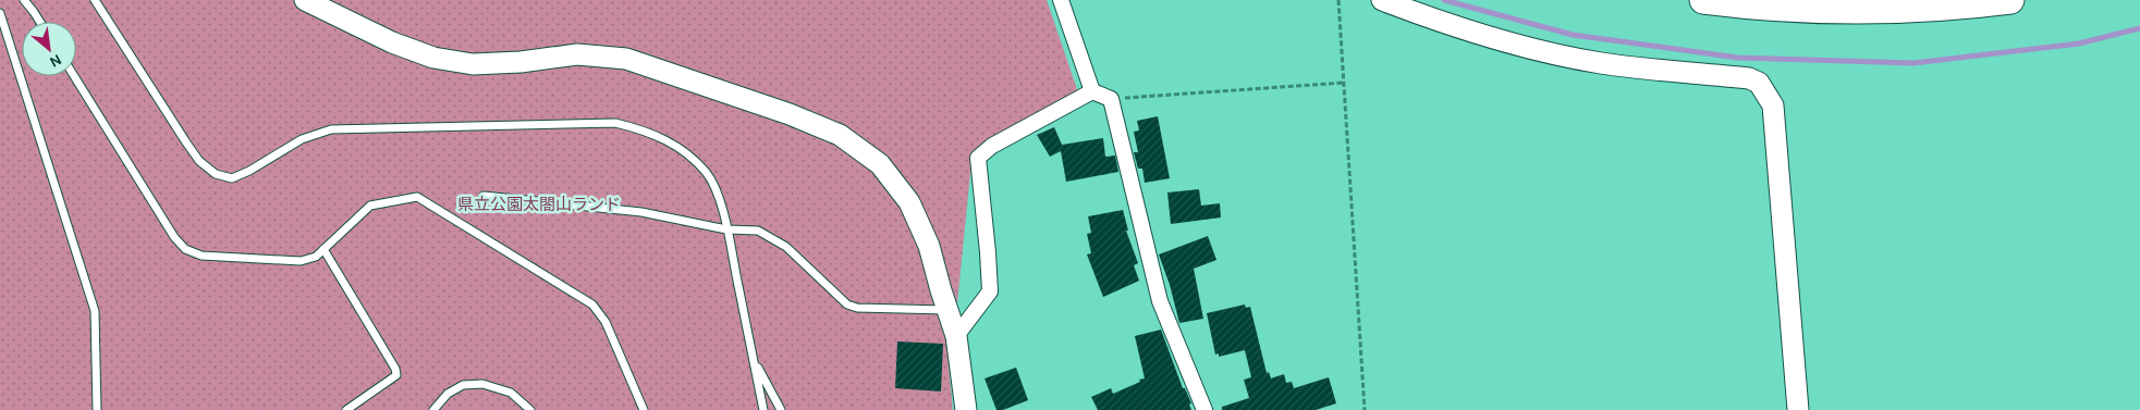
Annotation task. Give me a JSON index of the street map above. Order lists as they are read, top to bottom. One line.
{"parks":["県立公園太閤山ランド"],"north":"bottom right"}
